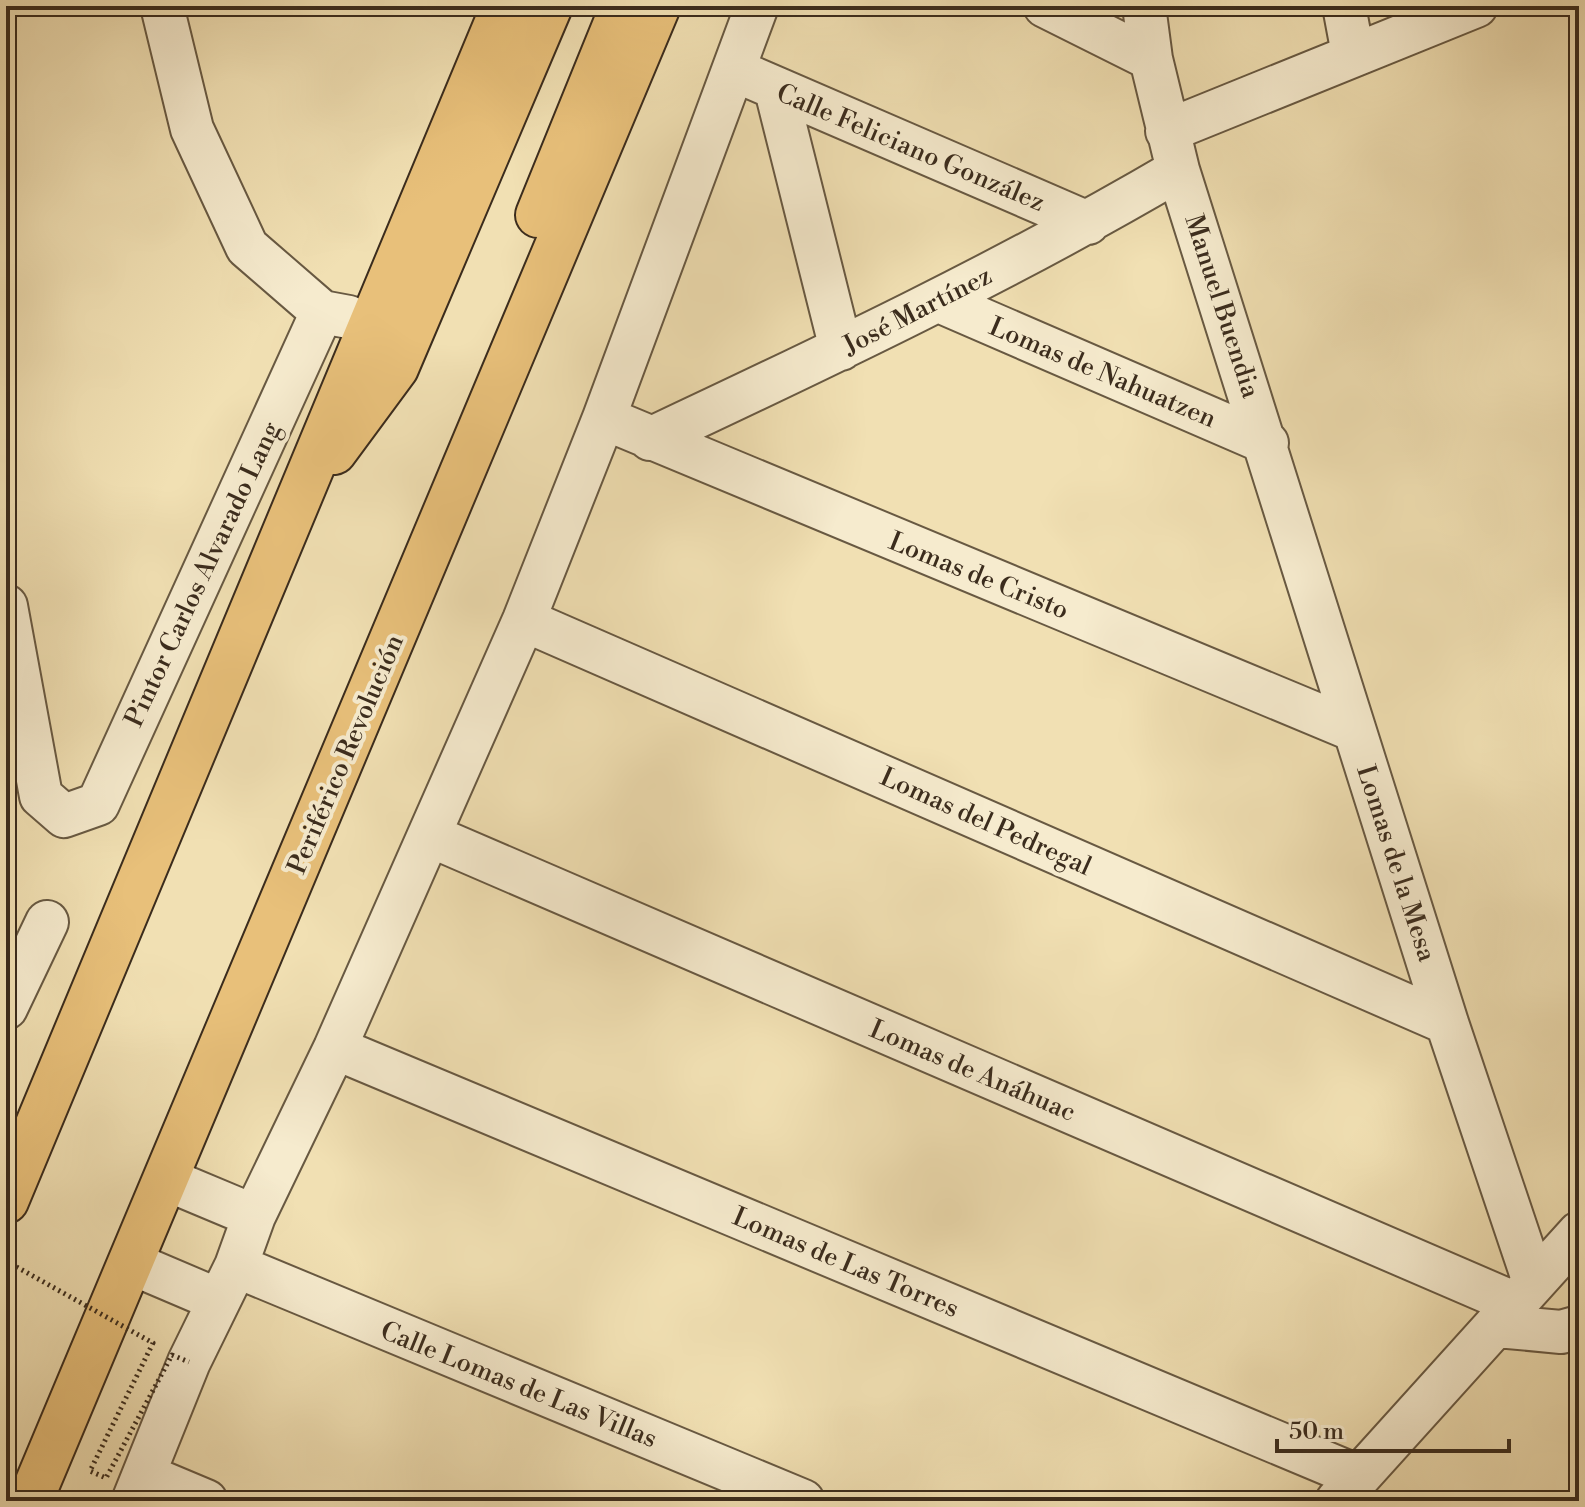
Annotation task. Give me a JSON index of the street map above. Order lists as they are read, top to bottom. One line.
{"streets":{"highway":["Periférico Revolución"],"street":["Calle Feliciano González","Manuel Buendia","José Martínez","Lomas de Nahuatzen","Pintor Carlos Alvarado Lang","Lomas de Cristo","Lomas del Pedregal","Lomas de la Mesa","Lomas de Anáhuac","Lomas de Las Torres","Calle Lomas de Las Villas"]},"crossings":[["Calle Feliciano González","José Martínez"],["Manuel Buendia","José Martínez"],["Manuel Buendia","Lomas de Nahuatzen"],["Manuel Buendia","Lomas de la Mesa"],["José Martínez","Lomas de Nahuatzen"],["José Martínez","Lomas de Cristo"],["Lomas de Nahuatzen","Lomas de la Mesa"],["Lomas de Cristo","Lomas de la Mesa"],["Periférico Revolución","Calle Lomas de Las Villas"],["Lomas del Pedregal","Lomas de la Mesa"],["Lomas de la Mesa","Lomas de Anáhuac"]],"scale_bar":"50 m"}
